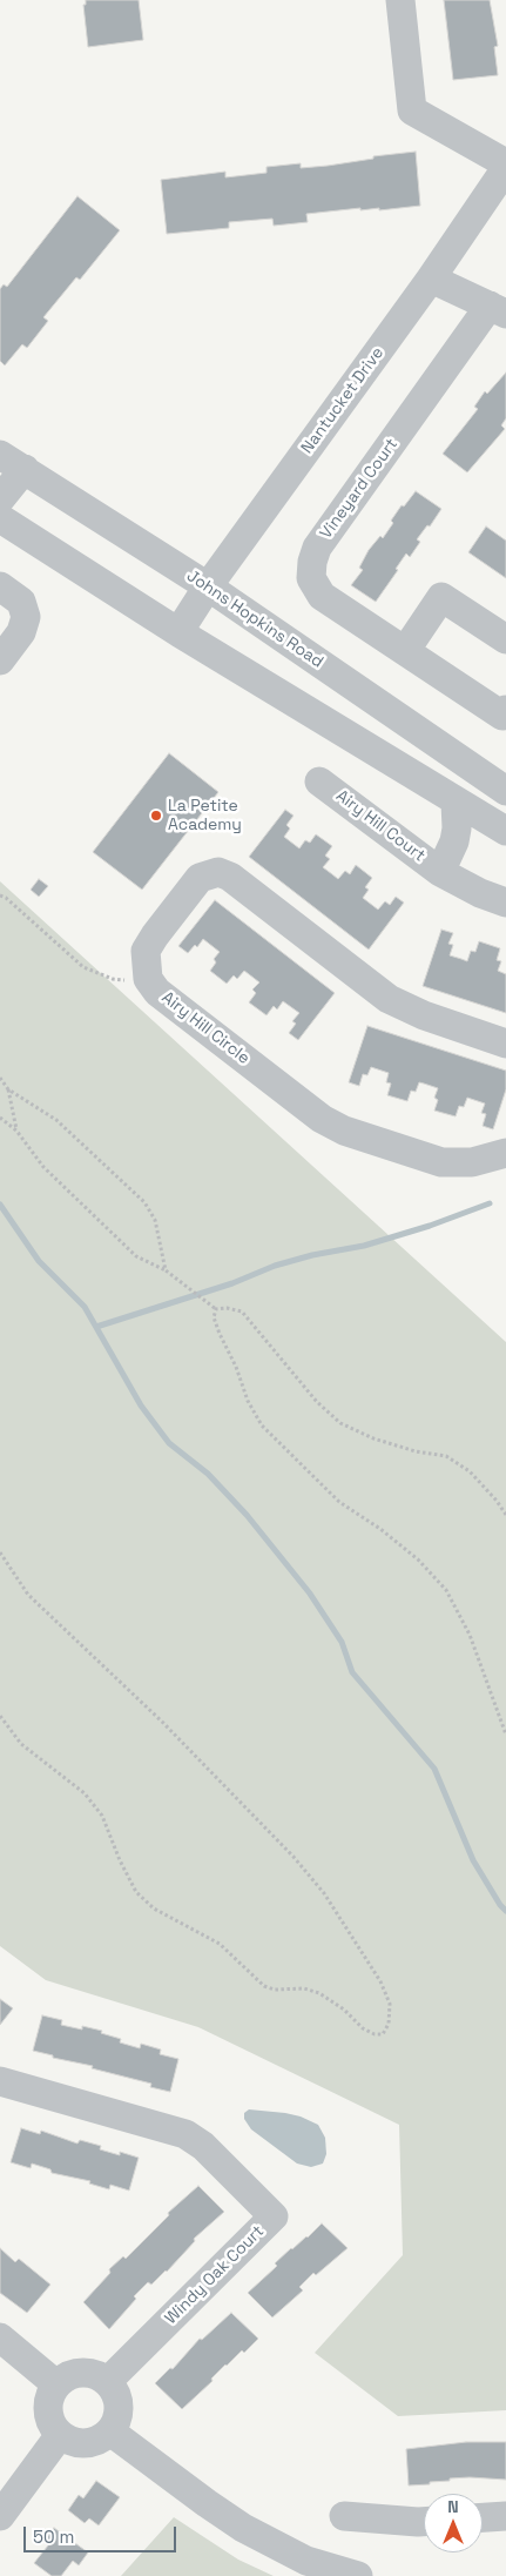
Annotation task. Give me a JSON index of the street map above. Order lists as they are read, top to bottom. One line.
{"streets":{"street":["Nantucket Drive","Vineyard Court","Johns Hopkins Road","Airy Hill Court","Airy Hill Circle","Windy Oak Court"]},"crossings":[["Nantucket Drive","Johns Hopkins Road"]],"places":["La Petite Academy"],"scale_bar":"50 m","north":"top"}
